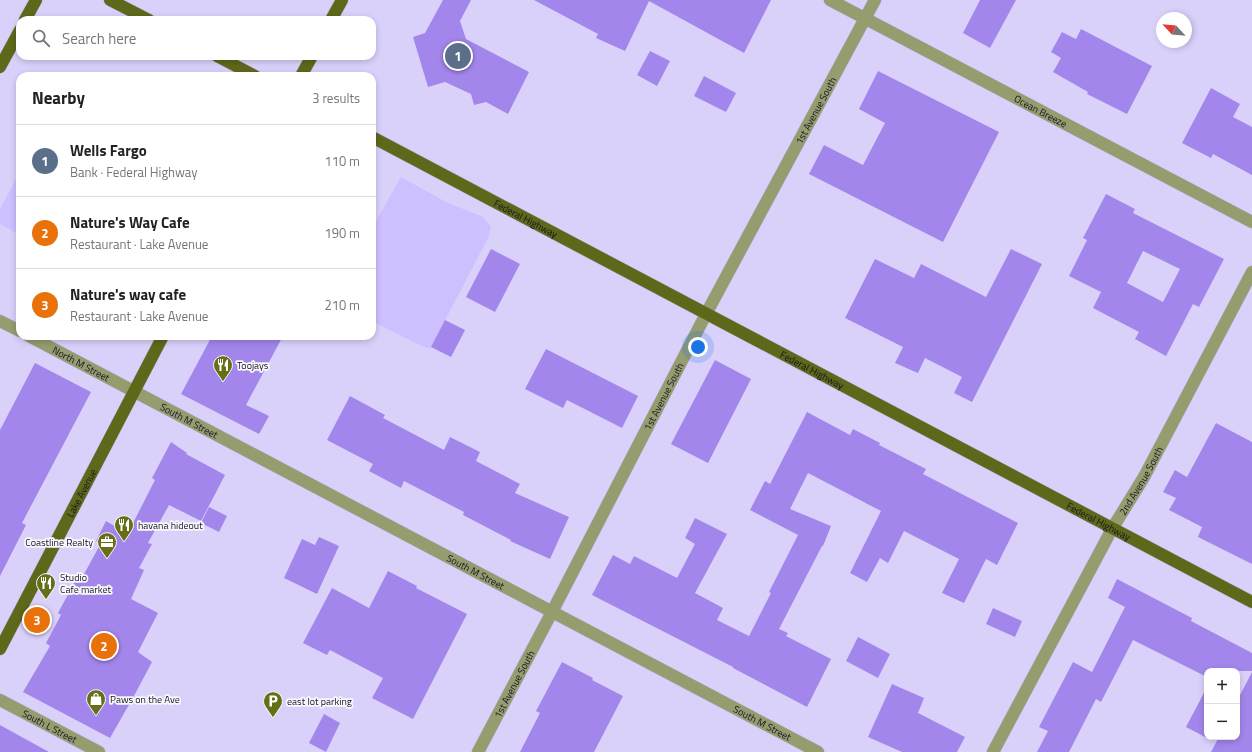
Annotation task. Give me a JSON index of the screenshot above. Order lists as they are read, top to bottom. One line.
{"streets":{"main road":["Federal Highway","Lake Avenue"],"street":["1st Avenue South","Ocean Breeze","North M Street","South M Street","2nd Avenue South","South L Street"]},"crossings":[["1st Avenue South","Ocean Breeze"],["1st Avenue South","Federal Highway"],["1st Avenue South","South M Street"],["Federal Highway","2nd Avenue South"],["North M Street","South M Street"],["North M Street","Lake Avenue"],["South M Street","Lake Avenue"]],"places":{"restaurant":["Toojays","havana hideout","Studio Cafe market"],"office":["Coastline Realty"],"shop":["Paws on the Ave"],"parking":["east lot parking"]},"north":"top left","page":{"search":"Search here","pins":["1","3","2"],"heading":["Nearby","3 results"],"list":[{"mark":"1","name":"Wells Fargo","note":"Bank · Federal Highway","value":"110 m"},{"mark":"2","name":"Nature's Way Cafe","note":"Restaurant · Lake Avenue","value":"190 m"},{"mark":"3","name":"Nature's way cafe","note":"Restaurant · Lake Avenue","value":"210 m"}],"map_buttons":["+","−"]}}
